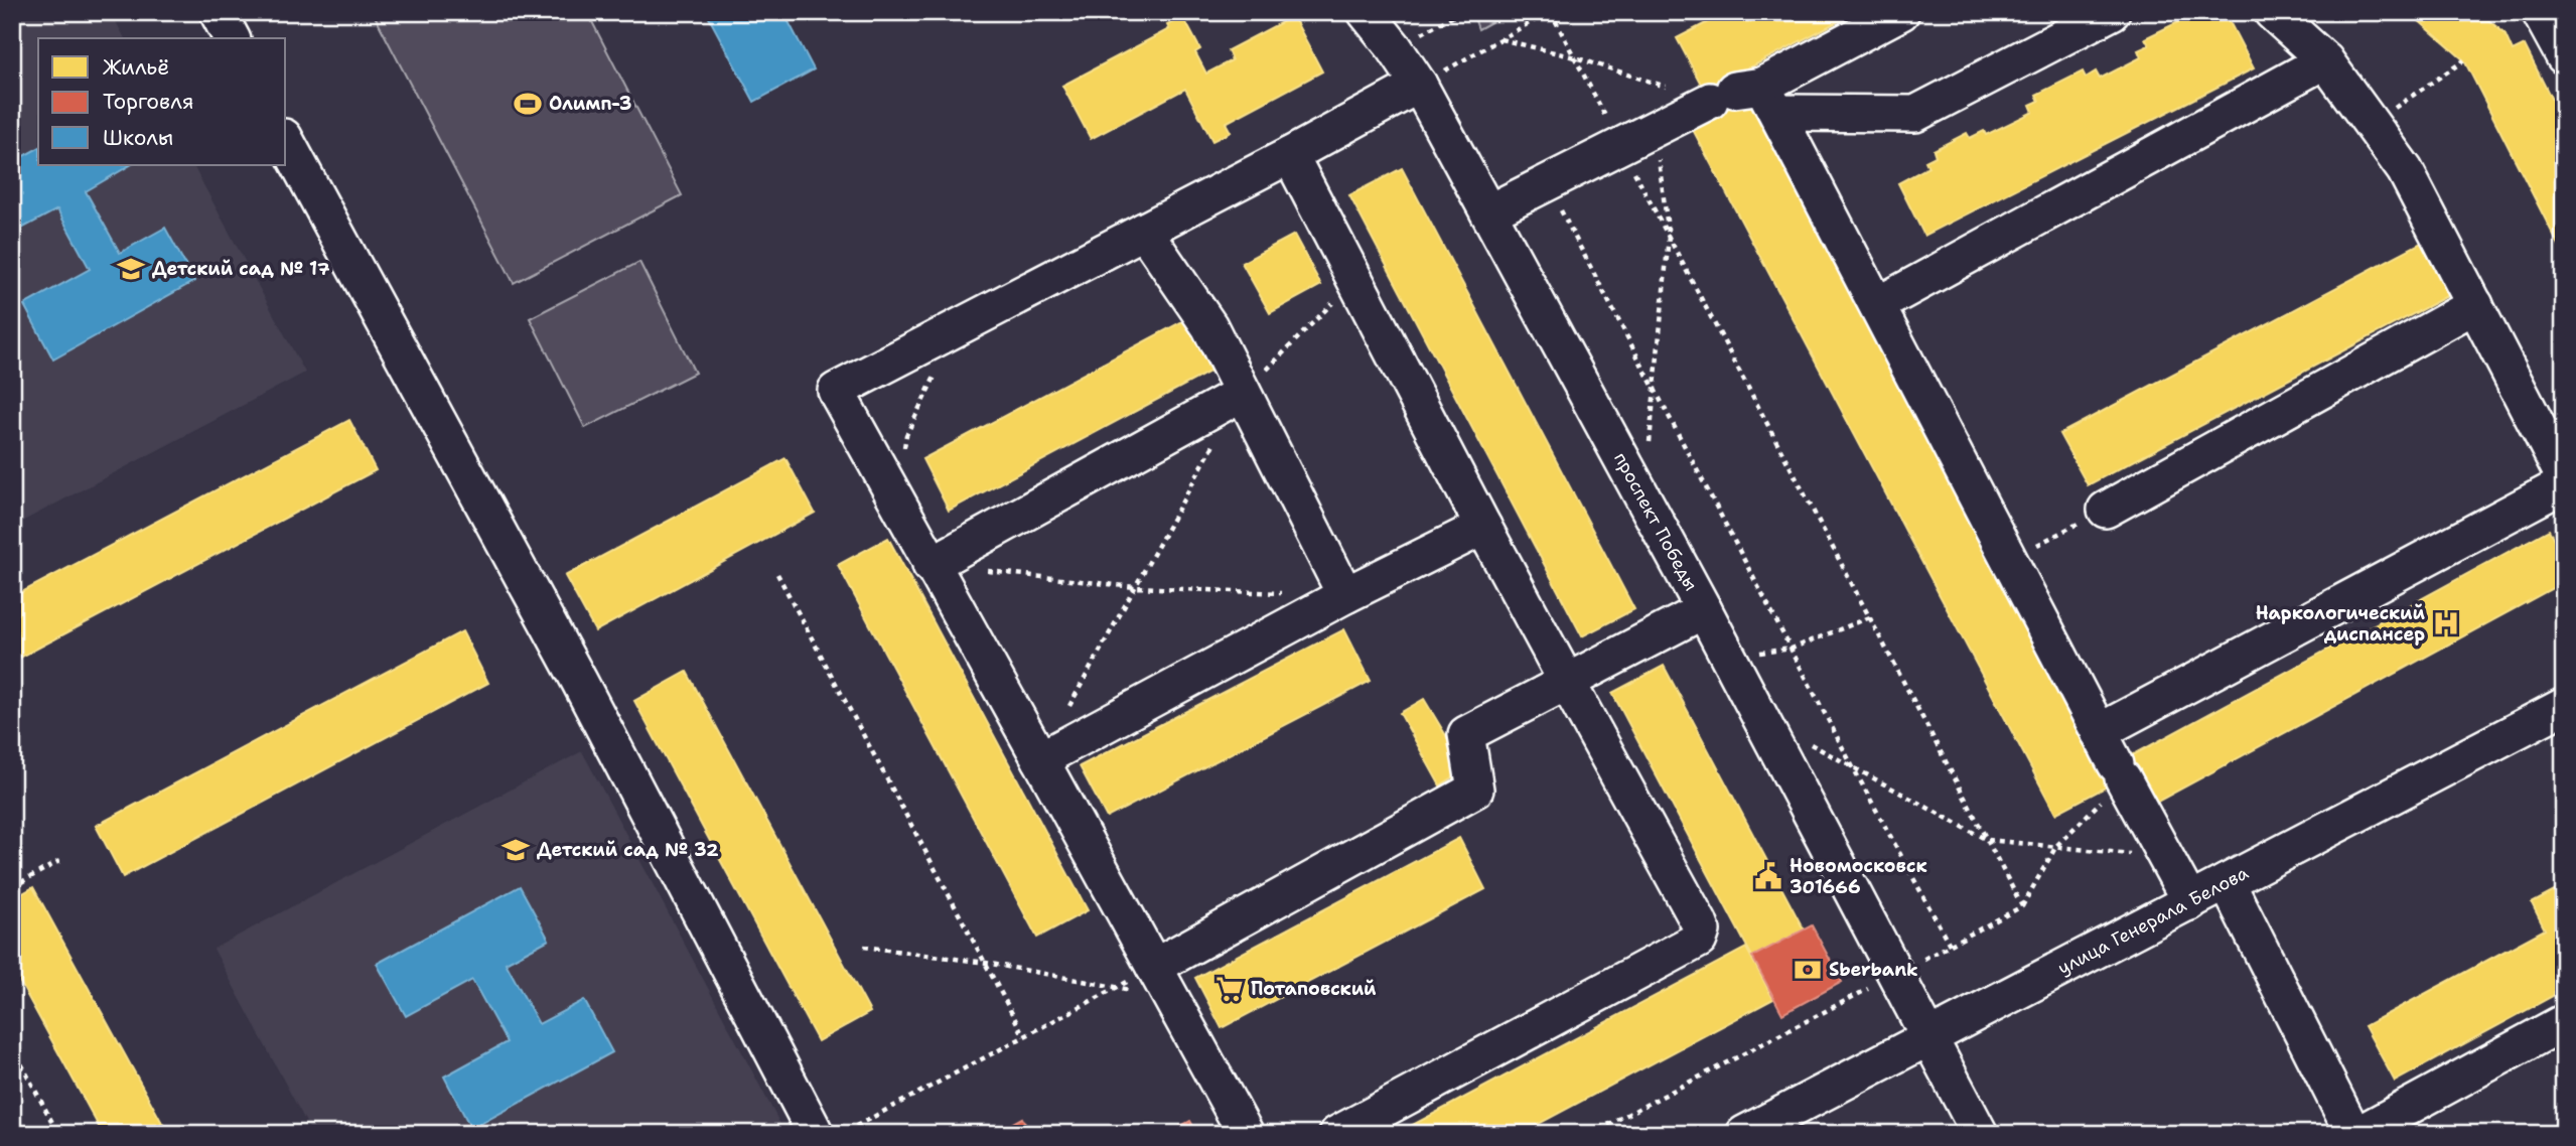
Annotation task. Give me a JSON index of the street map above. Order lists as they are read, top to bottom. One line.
{"streets":{"street":["проспект Победы","улица Генерала Белова"]},"crossings":[["проспект Победы","улица Генерала Белова"]],"places":{"sports":["Олимп-3"],"school or university":["Детский сад № 17","Детский сад № 32"],"hospital":["Наркологический диспансер"],"public building":["Новомосковск 301666"],"bank":["Sberbank"],"supermarket":["Потаповский"]},"legend":["Жильё","Торговля","Школы"]}
